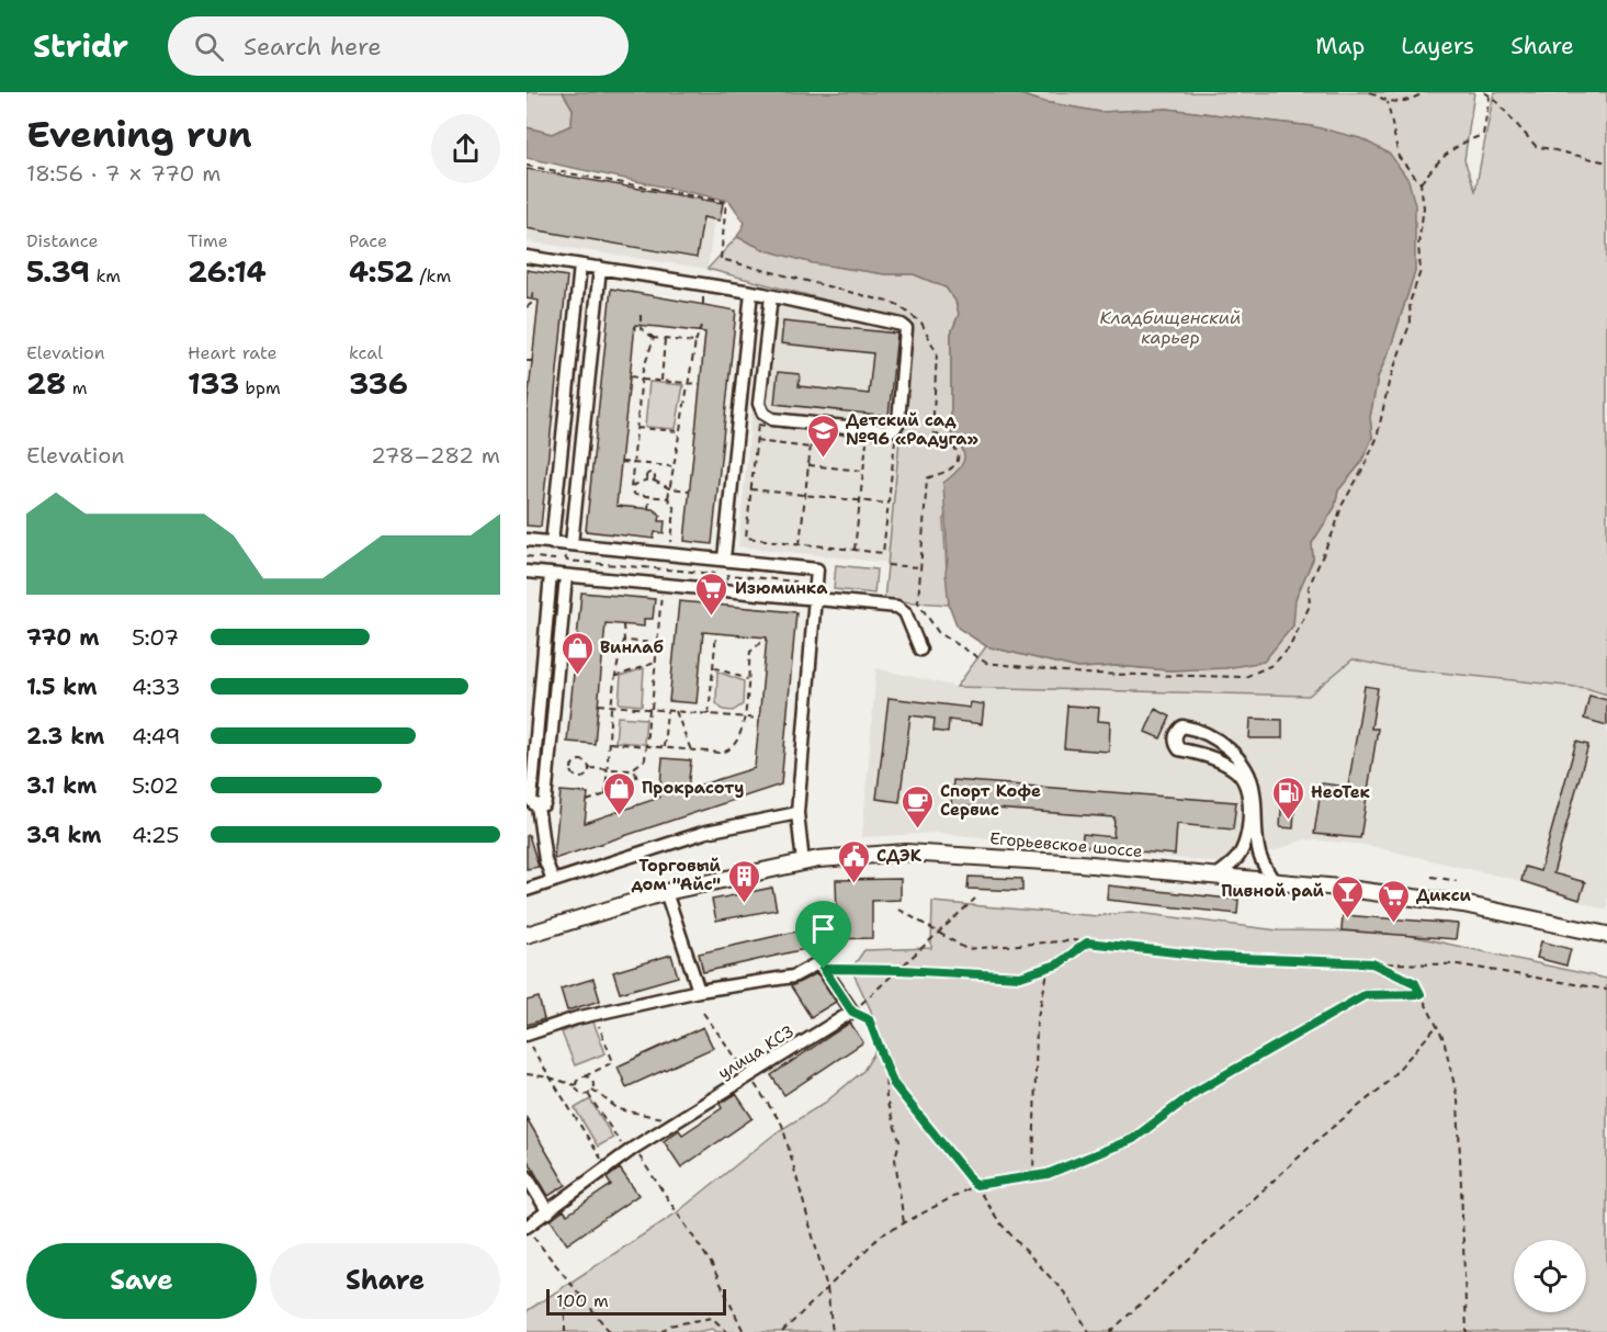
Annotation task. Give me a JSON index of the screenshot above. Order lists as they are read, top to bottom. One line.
{"streets":{"main road":["Егорьевское шоссе"],"street":["улица КСЗ"]},"water":["Кладбищенский карьер"],"places":{"school or university":["Детский сад №96 «Радуга»"],"supermarket":["Изюминка","Дикси"],"shop":["Винлаб","Прокрасоту"],"fuel station":["НеоТек"],"cafe":["Спорт Кофе Сервис"],"public building":["СДЭК"],"building":["Торговый дом \"Айс\""],"bar":["Пивной рай"]},"scale_bar":"100 m","page":{"header":"Stridr","search":"Search here","nav":["Map","Layers","Share"],"heading":["Evening run","18:56 · 7 × 770 m"],"stats":[["Distance","5.39 km"],["Time","26:14"],["Pace","4:52 /km"],["Elevation","28 m"],["Heart rate","133 bpm"],["kcal","336"]],"chart":["Elevation","278–282 m"],"list":[{"name":"770 m","note":"5:07"},{"name":"1.5 km","note":"4:33"},{"name":"2.3 km","note":"4:49"},{"name":"3.1 km","note":"5:02"},{"name":"3.9 km","note":"4:25"}],"buttons":["Save","Share"],"scale":"100 m"}}
